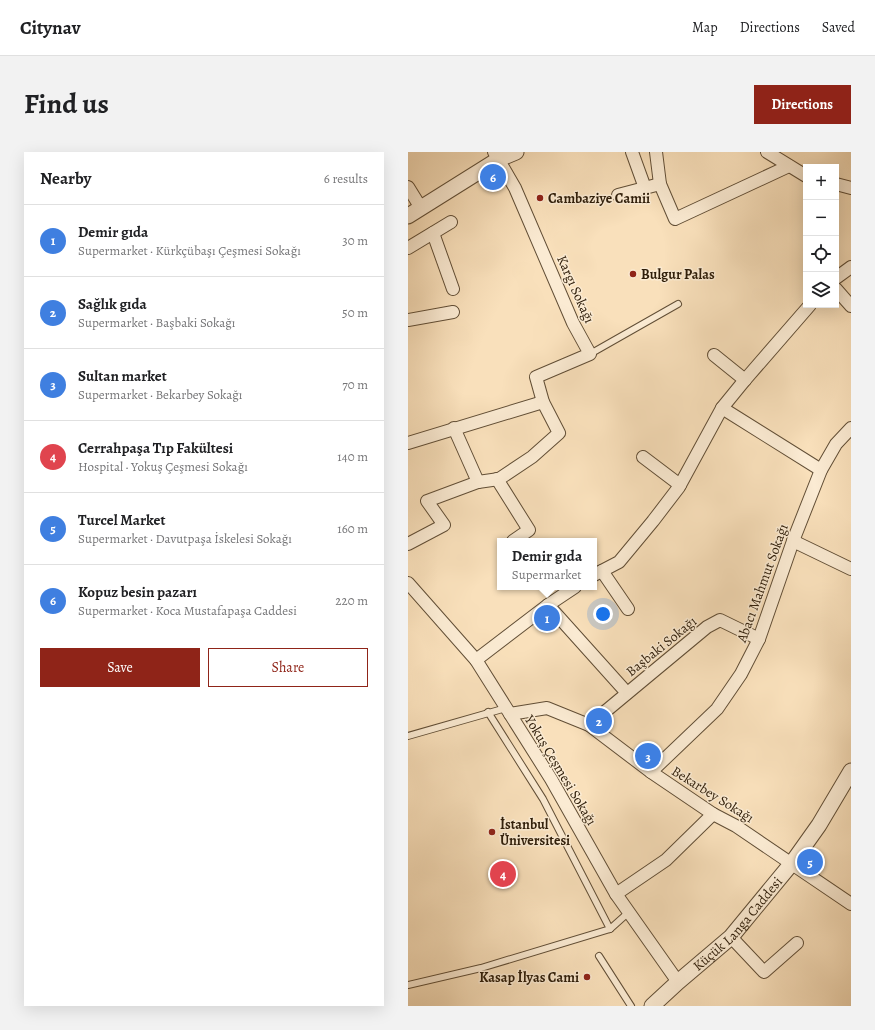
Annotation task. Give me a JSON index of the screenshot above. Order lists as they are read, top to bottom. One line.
{"streets":{"street":["Kargı Sokağı","Abacı Mahmut Sokağı","Başbaki Sokağı","Yokuş Çeşmesi Sokağı","Bekarbey Sokağı","Küçük Langa Caddesi"]},"crossings":[["Abacı Mahmut Sokağı","Başbaki Sokağı"],["Abacı Mahmut Sokağı","Bekarbey Sokağı"],["Başbaki Sokağı","Bekarbey Sokağı"],["Yokuş Çeşmesi Sokağı","Bekarbey Sokağı"],["Yokuş Çeşmesi Sokağı","Küçük Langa Caddesi"],["Bekarbey Sokağı","Küçük Langa Caddesi"]],"places":["Cambaziye Camii","Bulgur Palas","İstanbul Üniversitesi","Kasap İlyas Cami"],"page":{"header":"Citynav","nav":["Map","Directions","Saved"],"title":"Find us","buttons":["Directions",["Save","Share"]],"heading":["Nearby","6 results"],"pins":["6","1","2","3","5","4"],"map_buttons":["+","−"],"list":[{"mark":"1","name":"Demir gıda","note":"Supermarket · Kürkçübaşı Çeşmesi Sokağı","value":"30 m"},{"mark":"2","name":"Sağlık gıda","note":"Supermarket · Başbaki Sokağı","value":"50 m"},{"mark":"3","name":"Sultan market","note":"Supermarket · Bekarbey Sokağı","value":"70 m"},{"mark":"4","name":"Cerrahpaşa Tıp Fakültesi","note":"Hospital · Yokuş Çeşmesi Sokağı","value":"140 m"},{"mark":"5","name":"Turcel Market","note":"Supermarket · Davutpaşa İskelesi Sokağı","value":"160 m"},{"mark":"6","name":"Kopuz besin pazarı","note":"Supermarket · Koca Mustafapaşa Caddesi","value":"220 m"}],"popup":["Demir gıda","Supermarket"]}}
